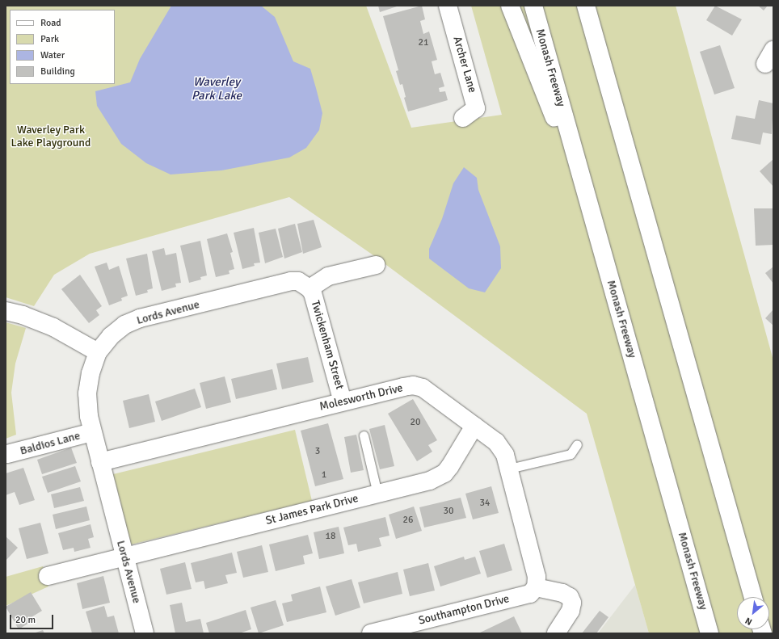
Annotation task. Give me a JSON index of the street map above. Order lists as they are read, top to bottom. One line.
{"streets":{"main road":["Archer Lane","Monash Freeway","Lords Avenue","Twickenham Street","Molesworth Drive","Baldios Lane","St James Park Drive","Southampton Drive"]},"crossings":[["Lords Avenue","Twickenham Street"],["Lords Avenue","Molesworth Drive"],["Lords Avenue","Baldios Lane"],["Lords Avenue","St James Park Drive"],["Twickenham Street","Molesworth Drive"],["Molesworth Drive","St James Park Drive"],["Molesworth Drive","Southampton Drive"]],"water":["Waverley Park Lake"],"parks":["Waverley Park Lake Playground"],"house_numbers":["21","20","3","1","34","30","26","18"],"legend":["Road","Park","Water","Building"],"scale_bar":"20 m","north":"bottom left"}
